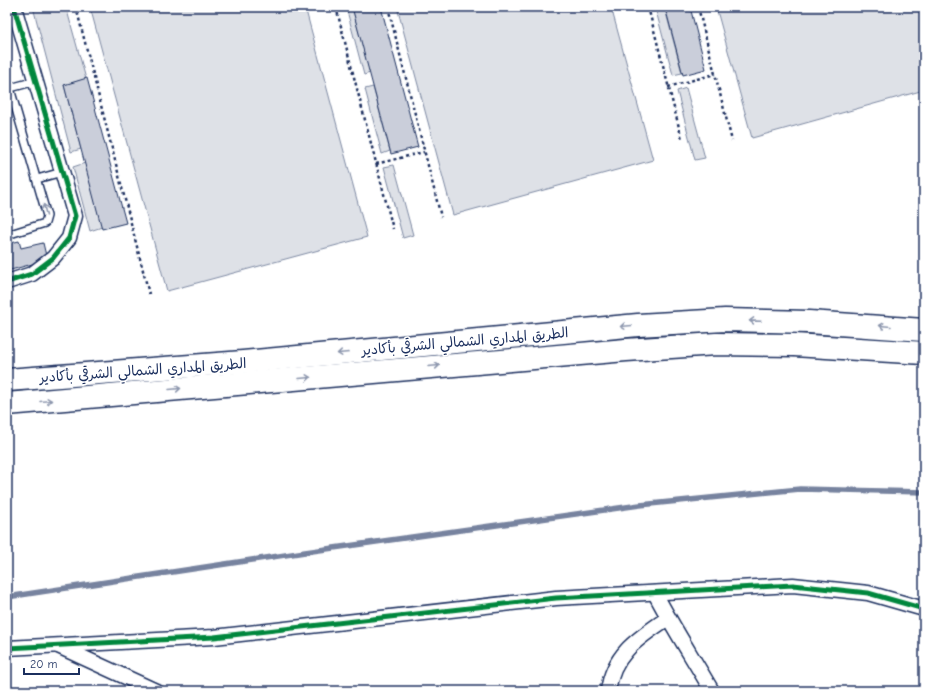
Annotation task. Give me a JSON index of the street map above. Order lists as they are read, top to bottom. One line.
{"streets":{"highway":["الطريق المداري الشمالي الشرقي بأكادير"]},"scale_bar":"20 m"}
